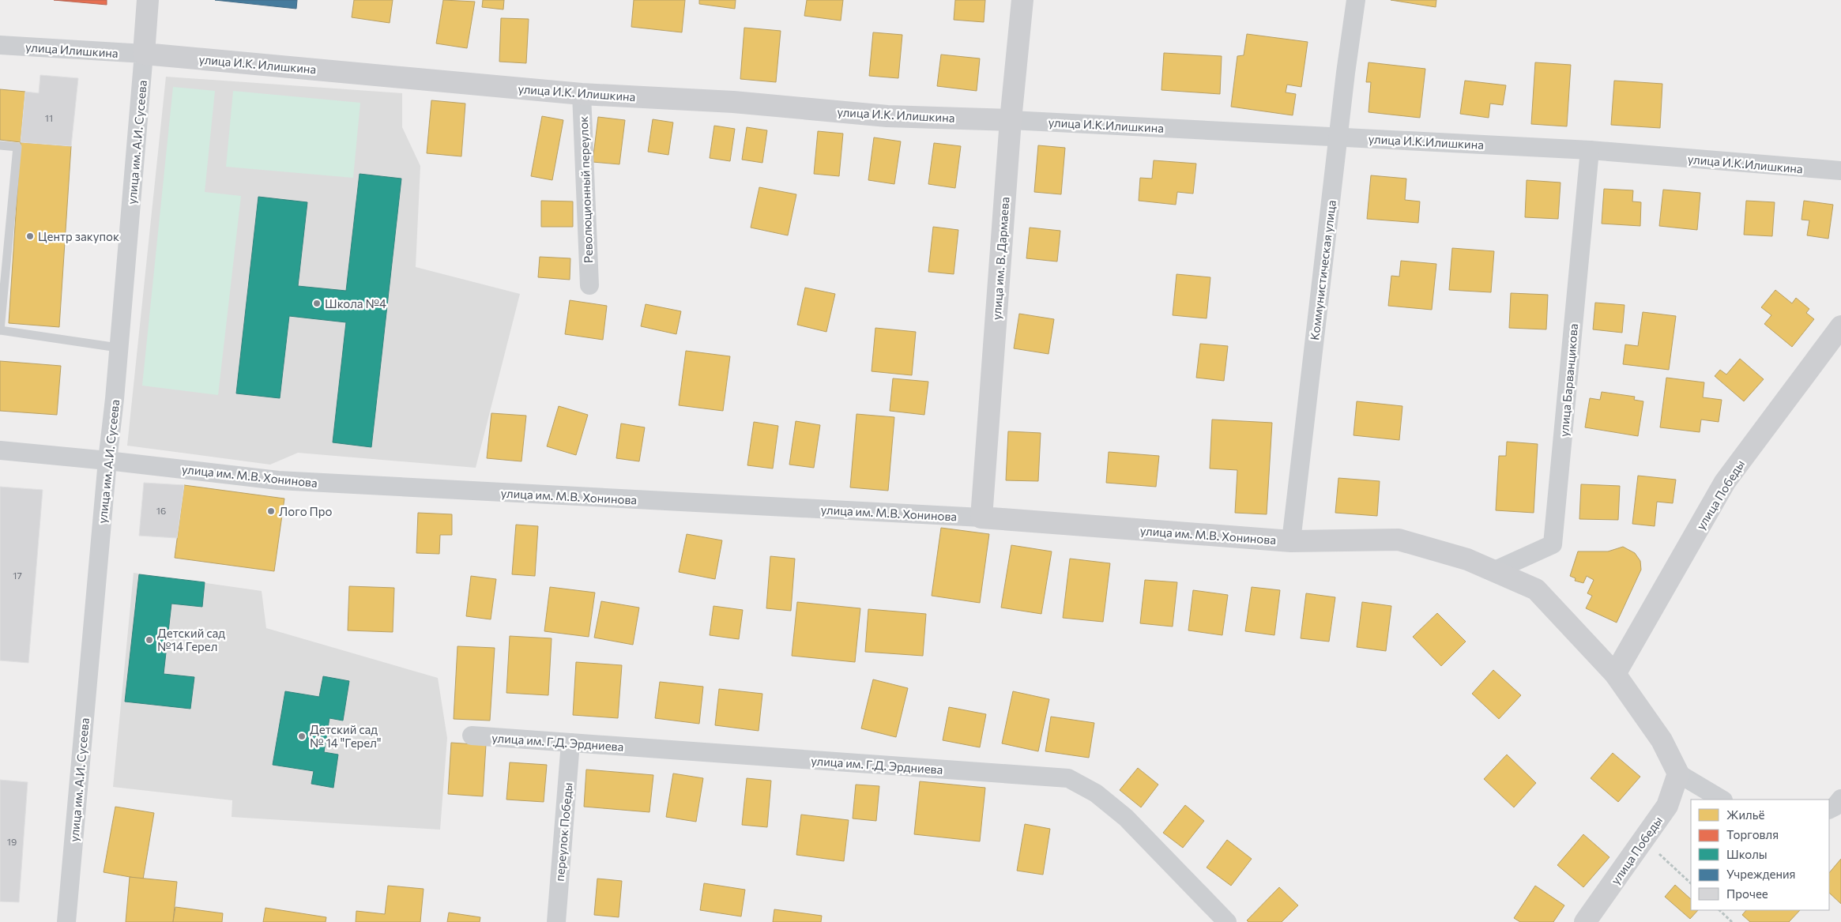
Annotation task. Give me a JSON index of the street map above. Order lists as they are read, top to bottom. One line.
{"streets":{"street":["улица Илишкина","улица И.К. Илишкина","улица И.К.Илишкина","улица им. А.И. Сусеева","Революционный переулок","улица им. В. Дармаева","Коммунистическая улица","улица Барванцикова","улица им. М.В. Хонинова","улица Победы","улица им. Г.Д. Эрдниева","переулок Победы"]},"crossings":[["улица Илишкина","улица И.К. Илишкина"],["улица Илишкина","улица им. А.И. Сусеева"],["улица И.К. Илишкина","улица И.К.Илишкина"],["улица И.К. Илишкина","улица им. А.И. Сусеева"],["улица И.К. Илишкина","Революционный переулок"],["улица И.К. Илишкина","улица им. В. Дармаева"],["улица И.К.Илишкина","улица им. В. Дармаева"],["улица И.К.Илишкина","Коммунистическая улица"],["улица И.К.Илишкина","улица Барванцикова"],["улица им. А.И. Сусеева","улица им. М.В. Хонинова"],["улица им. В. Дармаева","улица им. М.В. Хонинова"],["Коммунистическая улица","улица им. М.В. Хонинова"],["улица Барванцикова","улица им. М.В. Хонинова"],["улица им. М.В. Хонинова","улица Победы"],["улица им. Г.Д. Эрдниева","переулок Победы"]],"places":["Центр закупок","Школа №4","Лого Про","Детский сад №14 Герел","Детский сад № 14 \"Герел\""],"house_numbers":["11","16","17","19"],"legend":["Жильё","Торговля","Школы","Учреждения","Прочее"]}
